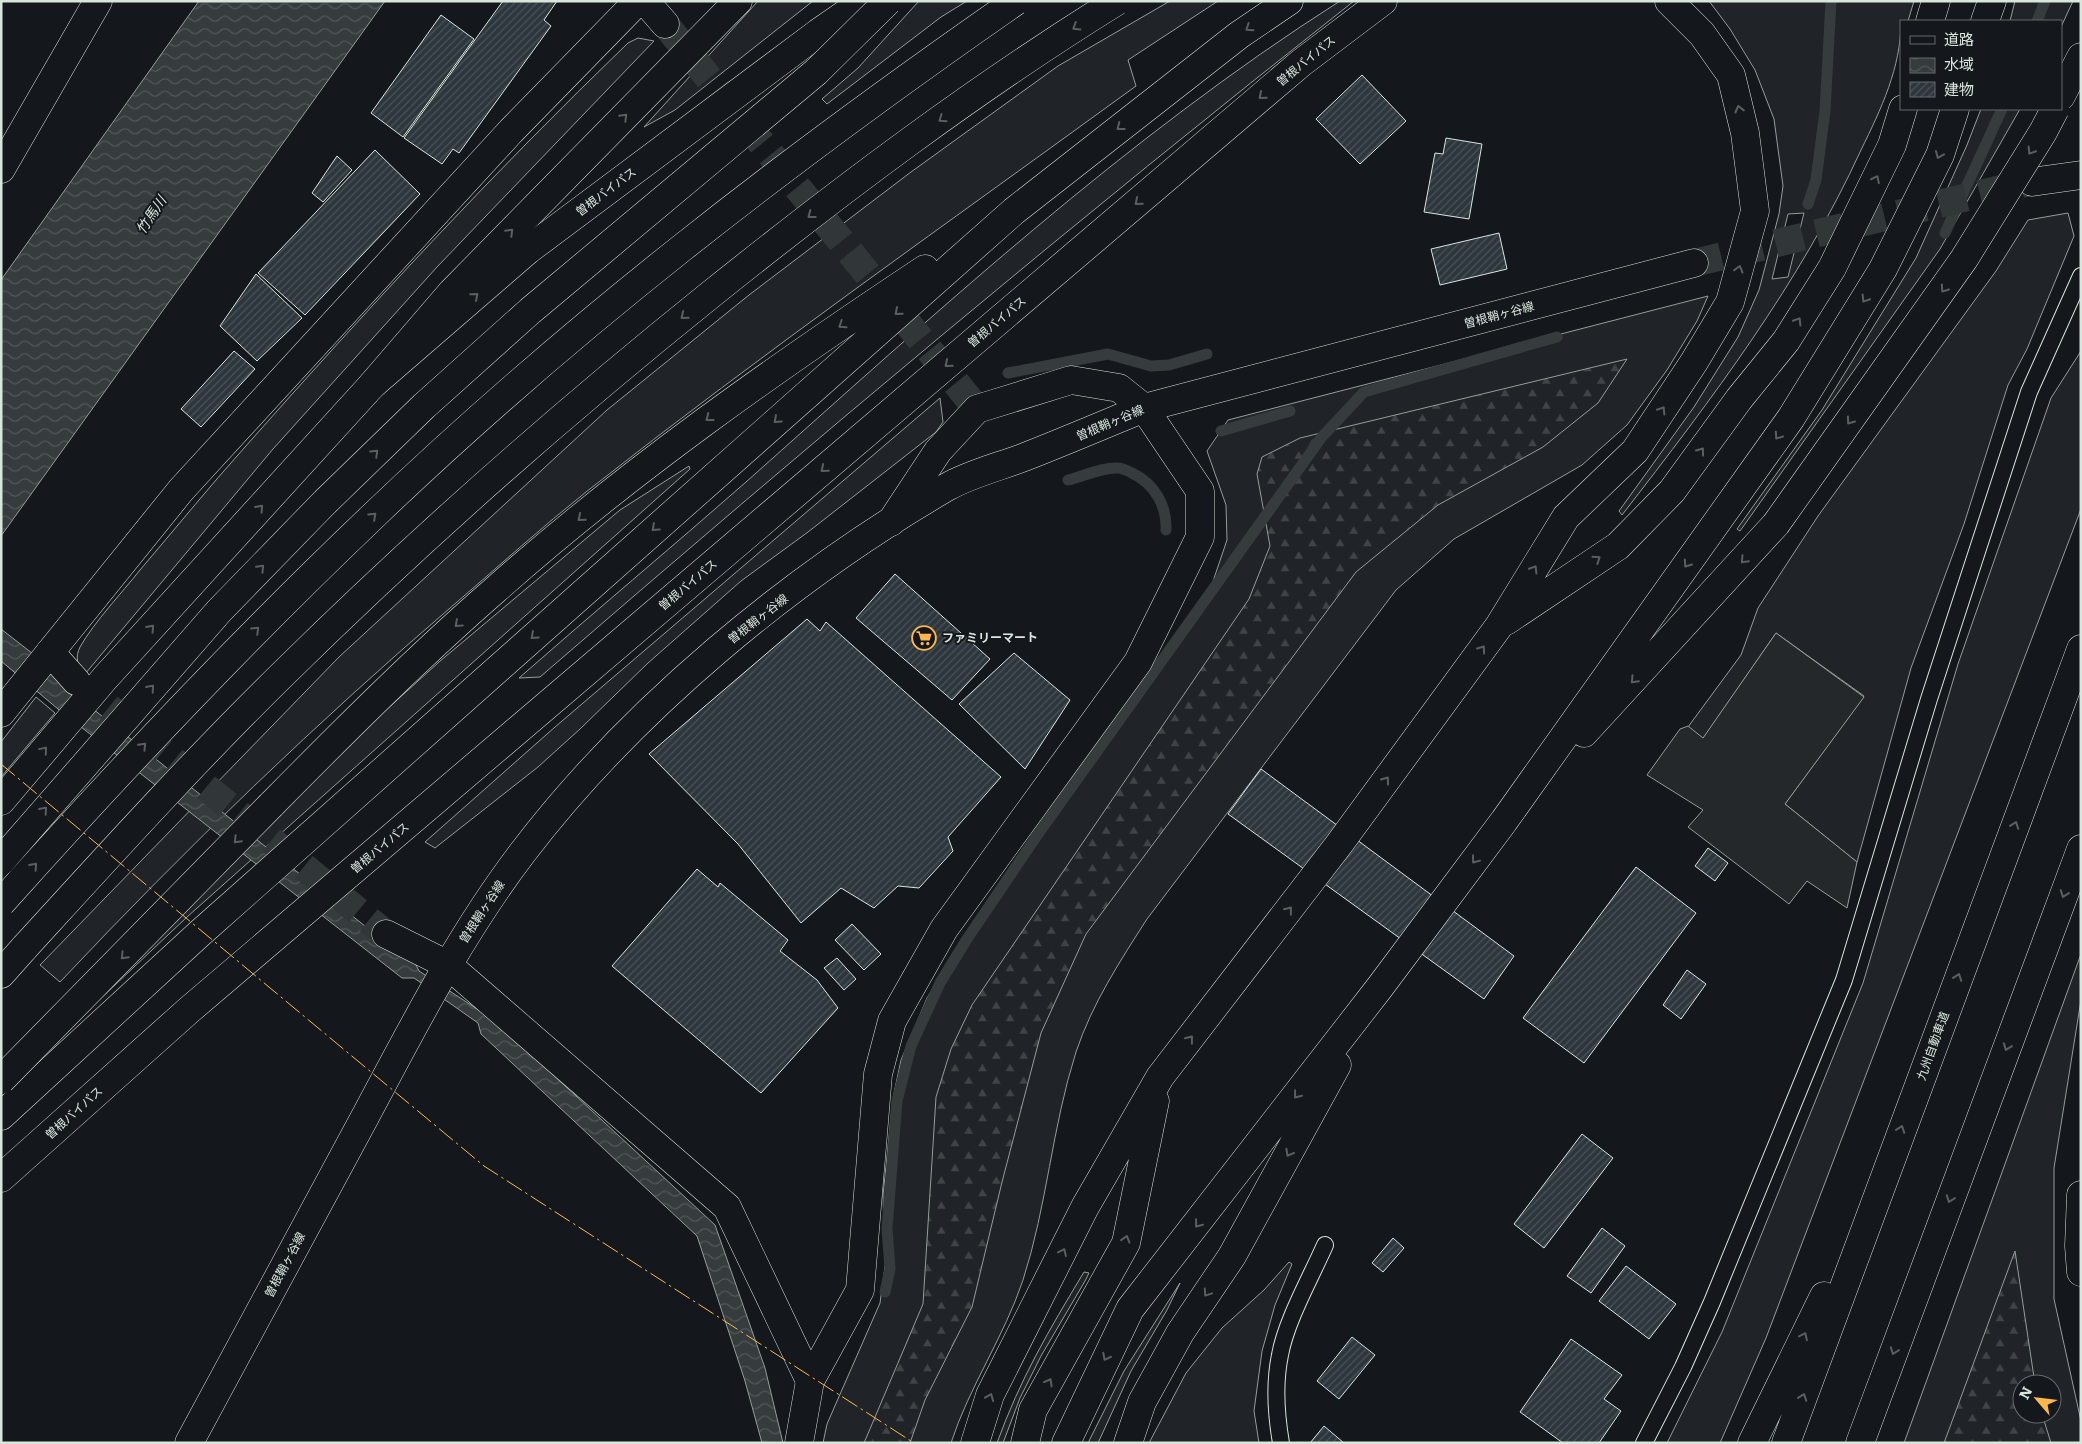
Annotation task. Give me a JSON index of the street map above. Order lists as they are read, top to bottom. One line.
{"streets":{"main road":["曽根バイパス","曽根鞘ヶ谷線","九州自動車道"]},"water":["竹馬川"],"places":{"supermarket":["ファミリーマート"]},"legend":["道路","水域","建物"],"north":"top left"}
